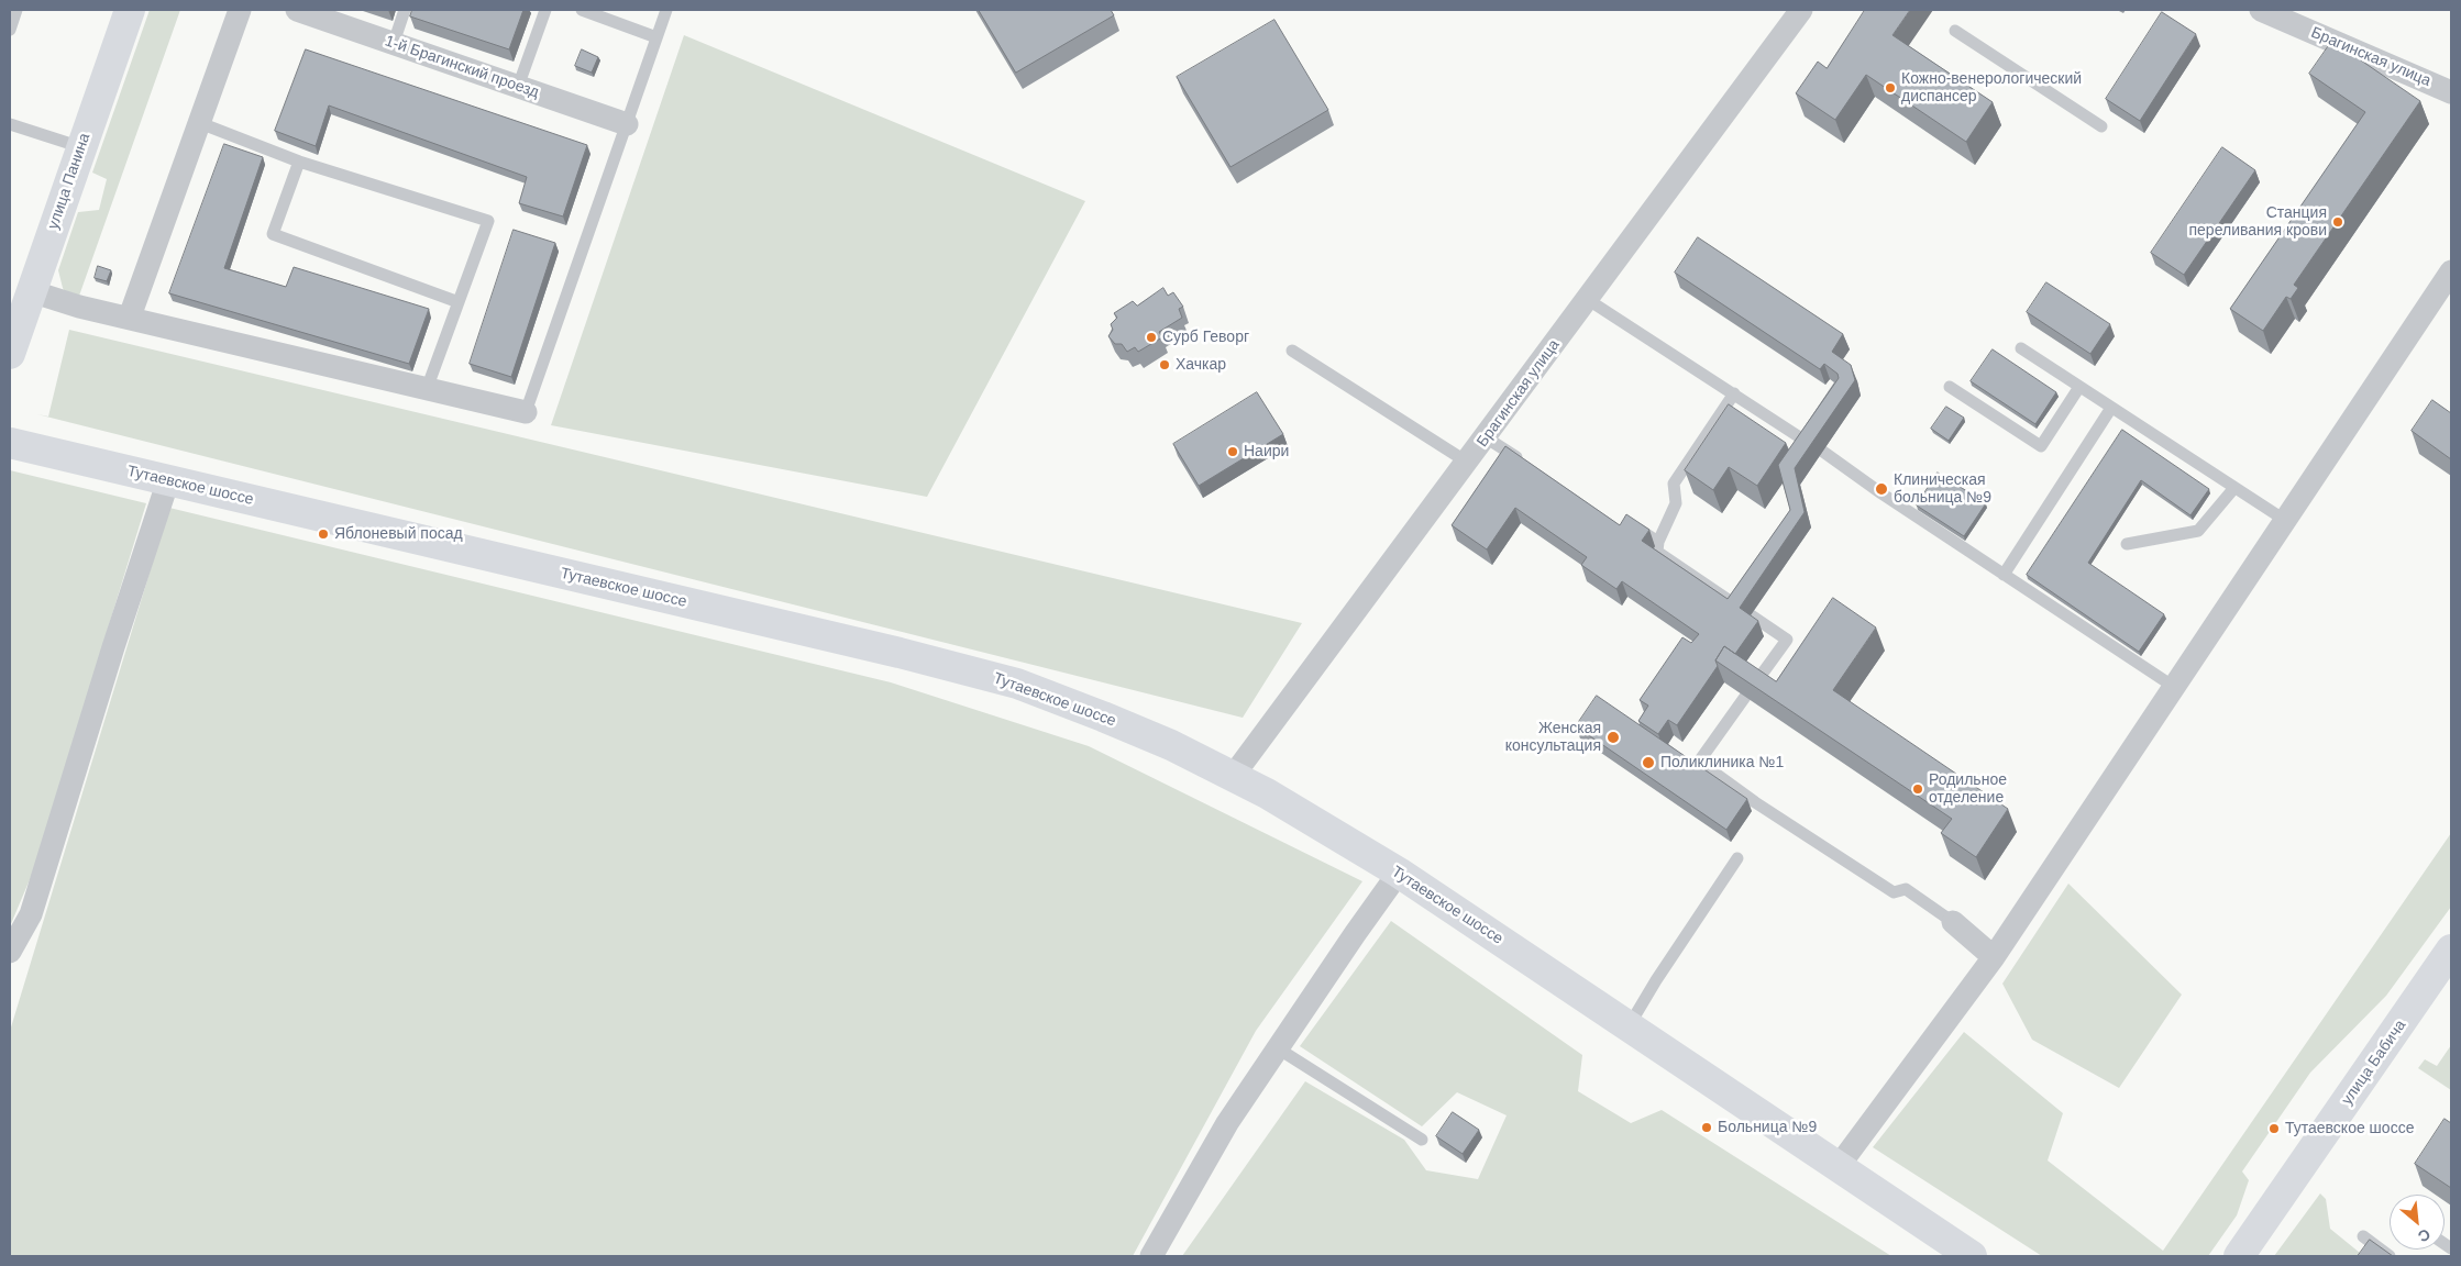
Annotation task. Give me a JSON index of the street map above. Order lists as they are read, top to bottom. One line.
{"streets":{"main road":["улица Панина","Тутаевское шоссе","улица Бабича"],"street":["Брагинская улица","1-й Брагинский проезд"]},"crossings":[["Брагинская улица","Тутаевское шоссе"]],"places":["Кожно-венерологический диспансер","Станция переливания крови","Сурб Геворг","Хачкар","Наири","Клиническая больница №9","Яблоневый посад","Женская консультация","Поликлиника №1","Родильное отделение","Больница №9","Тутаевское шоссе"],"north":"bottom right"}
